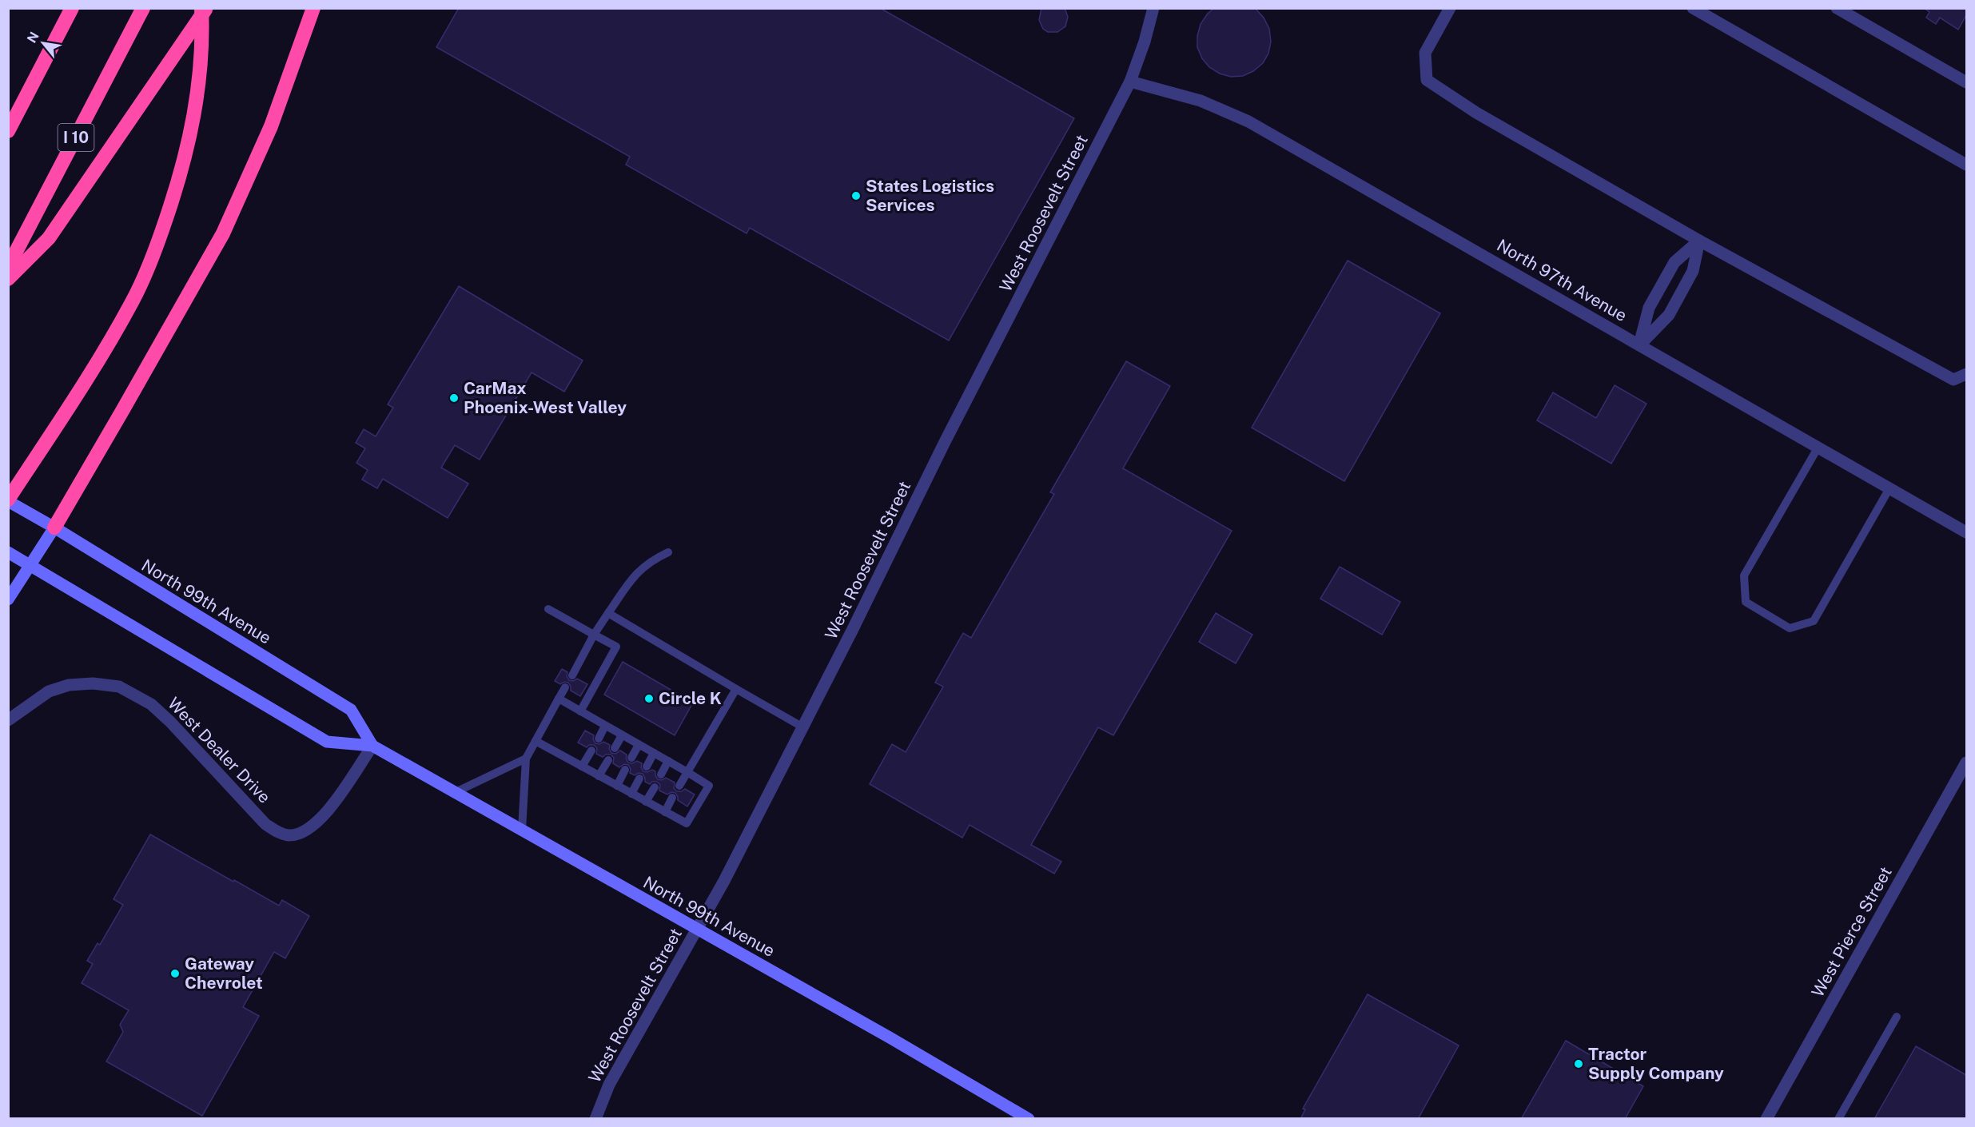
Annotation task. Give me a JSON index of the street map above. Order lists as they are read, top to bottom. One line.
{"streets":{"highway":["I 10"],"main road":["North 99th Avenue"],"street":["West Roosevelt Street","North 97th Avenue","West Dealer Drive","West Pierce Street"]},"crossings":[["West Roosevelt Street","North 97th Avenue"],["West Roosevelt Street","North 99th Avenue"],["North 99th Avenue","West Dealer Drive"]],"places":["States Logistics Services","CarMax Phoenix-West Valley","Circle K","Gateway Chevrolet","Tractor Supply Company"],"north":"top left"}
